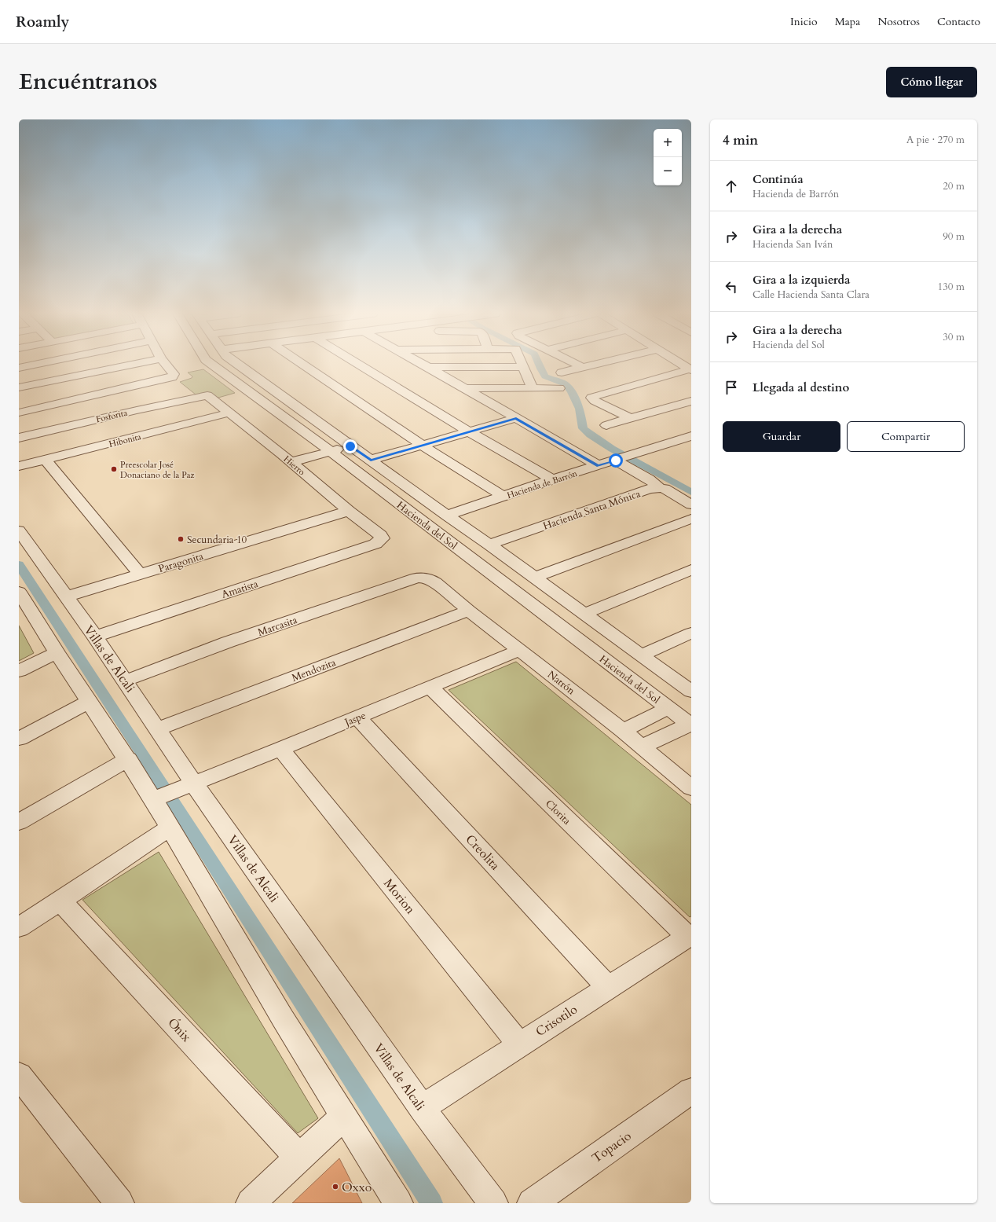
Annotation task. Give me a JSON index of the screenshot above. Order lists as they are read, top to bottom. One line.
{"streets":{"street":["Fosforita","Hibonita","Hierro","Hacienda de Barrón","Hacienda Santa Mónica","Hacienda del Sol","Paragonita","Amatista","Marcasita","Villas de Alcali","Mendozita","Natrón","Jaspe","Clorita","Creolita","Morion","Crisotilo","Ónix","Topacio"]},"crossings":[["Fosforita","Hierro"],["Hibonita","Hierro"],["Hierro","Paragonita"],["Hierro","Amatista"],["Hacienda de Barrón","Hacienda del Sol"],["Hacienda Santa Mónica","Hacienda del Sol"],["Paragonita","Villas de Alcali"],["Amatista","Villas de Alcali"],["Marcasita","Villas de Alcali"],["Marcasita","Natrón"],["Villas de Alcali","Mendozita"],["Villas de Alcali","Jaspe"],["Villas de Alcali","Crisotilo"],["Mendozita","Natrón"],["Natrón","Jaspe"],["Jaspe","Clorita"],["Jaspe","Creolita"],["Jaspe","Morion"],["Clorita","Crisotilo"],["Creolita","Crisotilo"],["Morion","Crisotilo"]],"places":["Preescolar José Donaciano de la Paz","Secundaria 10","Oxxo"],"page":{"header":"Roamly","nav":["Inicio","Mapa","Nosotros","Contacto"],"title":"Encuéntranos","buttons":["Cómo llegar",["Guardar","Compartir"]],"heading":["4 min","A pie · 270 m"],"map_buttons":["+","−"],"list":[["Continúa","Hacienda de Barrón","20 m"],["Gira a la derecha","Hacienda San Iván","90 m"],["Gira a la izquierda","Calle Hacienda Santa Clara","130 m"],["Gira a la derecha","Hacienda del Sol","30 m"],"Llegada al destino"]}}
